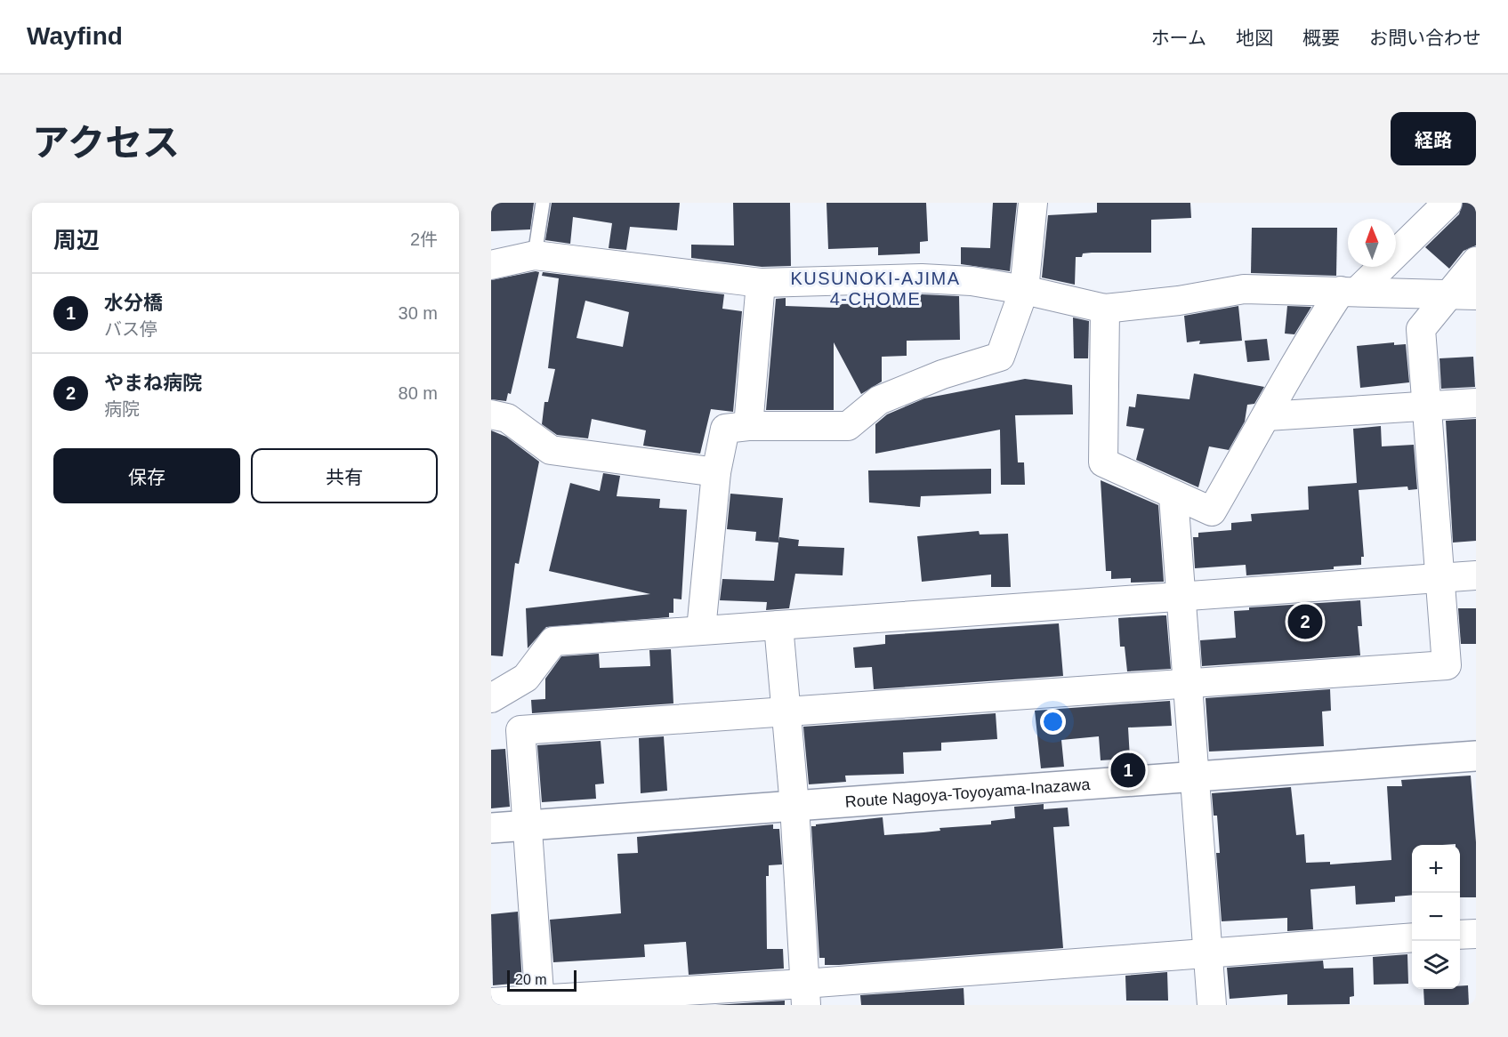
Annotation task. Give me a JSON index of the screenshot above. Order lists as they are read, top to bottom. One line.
{"streets":{"main road":["Route Nagoya-Toyoyama-Inazawa"]},"districts":["KUSUNOKI-AJIMA 4-CHOME"],"scale_bar":"20 m","north":"top","page":{"header":"Wayfind","nav":["ホーム","地図","概要","お問い合わせ"],"title":"アクセス","buttons":["経路",["保存","共有"]],"heading":["周辺","2件"],"list":[{"mark":"1","name":"水分橋","note":"バス停","value":"30 m"},{"mark":"2","name":"やまね病院","note":"病院","value":"80 m"}],"pins":["2","1"],"map_buttons":["+","−"],"scale":"20 m"}}
